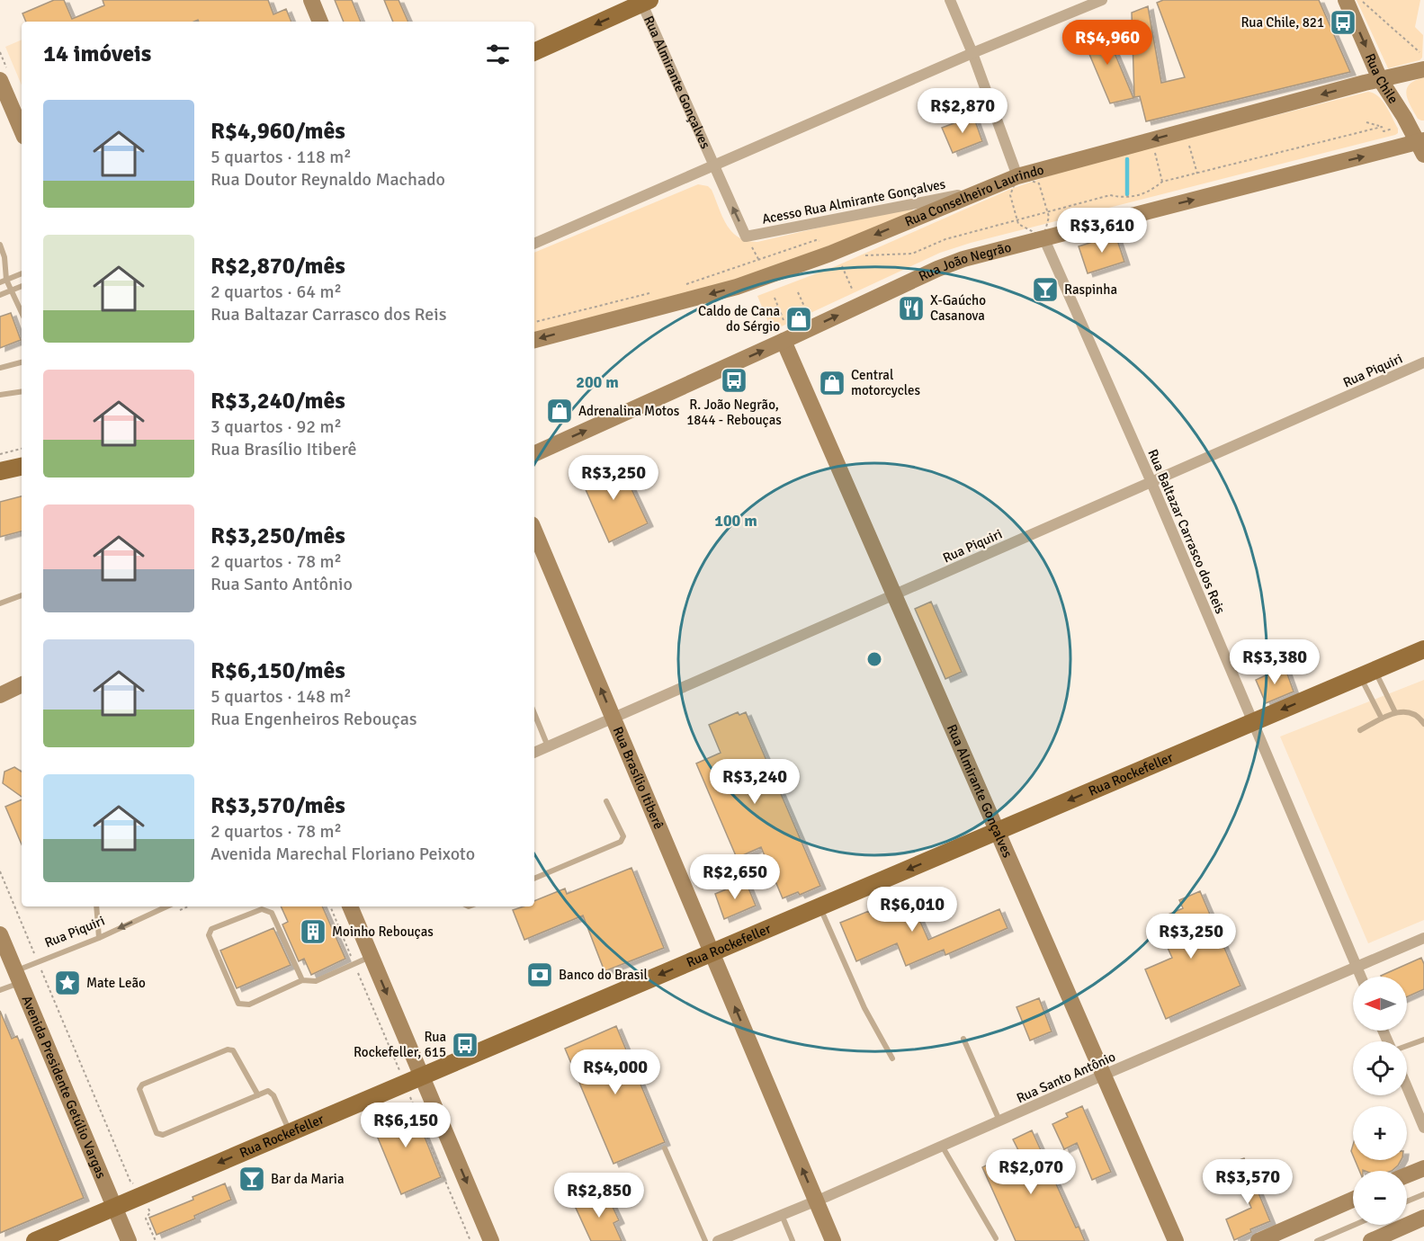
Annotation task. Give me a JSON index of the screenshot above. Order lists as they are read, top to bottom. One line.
{"streets":{"main road":["Rua Chile","Rua Almirante Gonçalves","Rua Conselheiro Laurindo","Rua João Negrão","Rua Rockefeller","Rua Brasílio Itiberê","Avenida Presidente Getúlio Vargas"],"street":["Acesso Rua Almirante Gonçalves","Rua Piquiri","Rua Baltazar Carrasco dos Reis","Rua Santo Antônio"]},"crossings":[["Rua Chile","Rua Conselheiro Laurindo"],["Rua Chile","Rua João Negrão"],["Rua Almirante Gonçalves","Acesso Rua Almirante Gonçalves"],["Rua Almirante Gonçalves","Rua João Negrão"],["Rua Almirante Gonçalves","Rua Piquiri"],["Rua Almirante Gonçalves","Rua Rockefeller"],["Rua Almirante Gonçalves","Rua Santo Antônio"],["Rua Conselheiro Laurindo","Acesso Rua Almirante Gonçalves"],["Rua João Negrão","Rua Baltazar Carrasco dos Reis"],["Rua Piquiri","Rua Baltazar Carrasco dos Reis"],["Rua Piquiri","Rua Brasílio Itiberê"],["Rua Piquiri","Avenida Presidente Getúlio Vargas"],["Rua Baltazar Carrasco dos Reis","Rua Rockefeller"],["Rua Baltazar Carrasco dos Reis","Rua Santo Antônio"],["Rua Rockefeller","Rua Brasílio Itiberê"],["Rua Rockefeller","Avenida Presidente Getúlio Vargas"],["Rua Brasílio Itiberê","Rua Santo Antônio"]],"one_way":["Rua Chile","Rua Conselheiro Laurindo","Acesso Rua Almirante Gonçalves","Rua João Negrão","Rua Rockefeller","Rua Brasílio Itiberê"],"places":{"bus stop":["Rua Chile, 821","R. João Negrão, 1844 - Rebouças","Rua Rockefeller, 615"],"bar":["Raspinha","Bar da Maria"],"restaurant":["X-Gaúcho Casanova"],"shop":["Caldo de Cana do Sérgio","Central motorcycles","Adrenalina Motos"],"building":["Moinho Rebouças"],"bank":["Banco do Brasil"],"place":["Mate Leão"]},"north":"left","page":{"price":["R$4,960","R$2,870","R$3,610","R$3,250","R$3,380","R$3,240","R$2,650","R$6,010","R$3,250","R$4,000","R$6,150","R$2,070","R$3,570","R$2,850"],"heading":"14 imóveis","list":[{"name":"R$4,960/mês","note":"5 quartos · 118 m² · Rua Doutor Reynaldo Machado"},{"name":"R$2,870/mês","note":"2 quartos · 64 m² · Rua Baltazar Carrasco dos Reis"},{"name":"R$3,240/mês","note":"3 quartos · 92 m² · Rua Brasílio Itiberê"},{"name":"R$3,250/mês","note":"2 quartos · 78 m² · Rua Santo Antônio"},{"name":"R$6,150/mês","note":"5 quartos · 148 m² · Rua Engenheiros Rebouças"},{"name":"R$3,570/mês","note":"2 quartos · 78 m² · Avenida Marechal Floriano Peixoto"}],"map_buttons":["+","−"]},"rings":["200 m","100 m"]}
